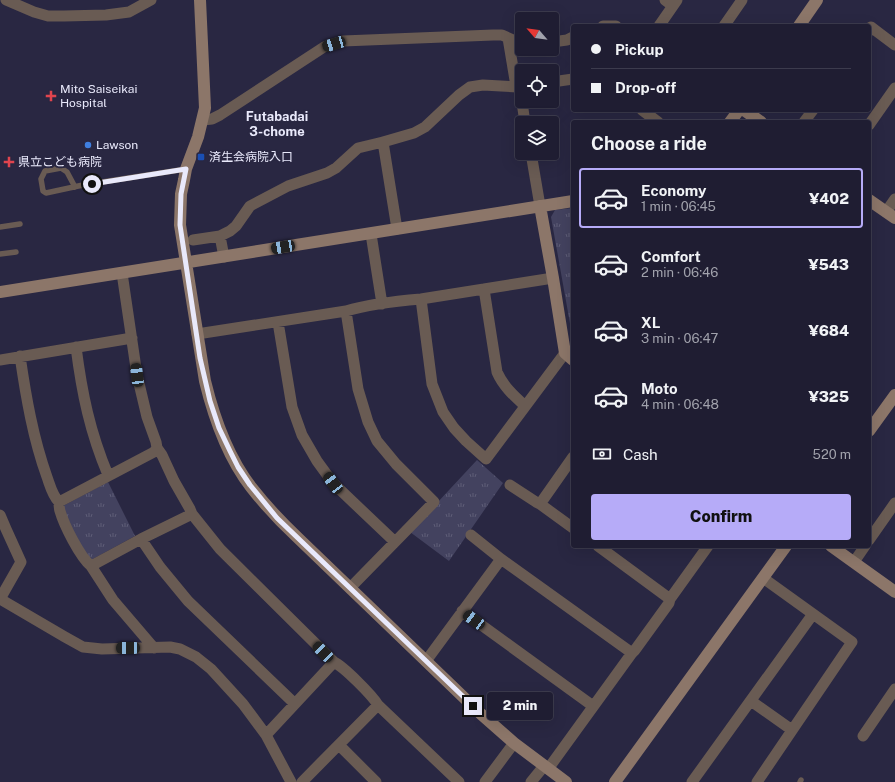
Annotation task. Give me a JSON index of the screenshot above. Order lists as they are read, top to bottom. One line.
{"districts":["Futabadai 3-chome"],"places":{"health":["Mito Saiseikai Hospital","県立こども病院"],"other":["Lawson"],"transit":["済生会病院入口"]},"north":"top left","page":{"banner":["Pickup","Drop-off"],"heading":"Choose a ride","list":[{"name":"Economy","note":"1 min · 06:45","value":"¥402"},{"name":"Comfort","note":"2 min · 06:46","value":"¥543"},{"name":"XL","note":"3 min · 06:47","value":"¥684"},{"name":"Moto","note":"4 min · 06:48","value":"¥325"}],"pay":["Cash","520 m"],"buttons":"Confirm","bubble":"2 min"}}
